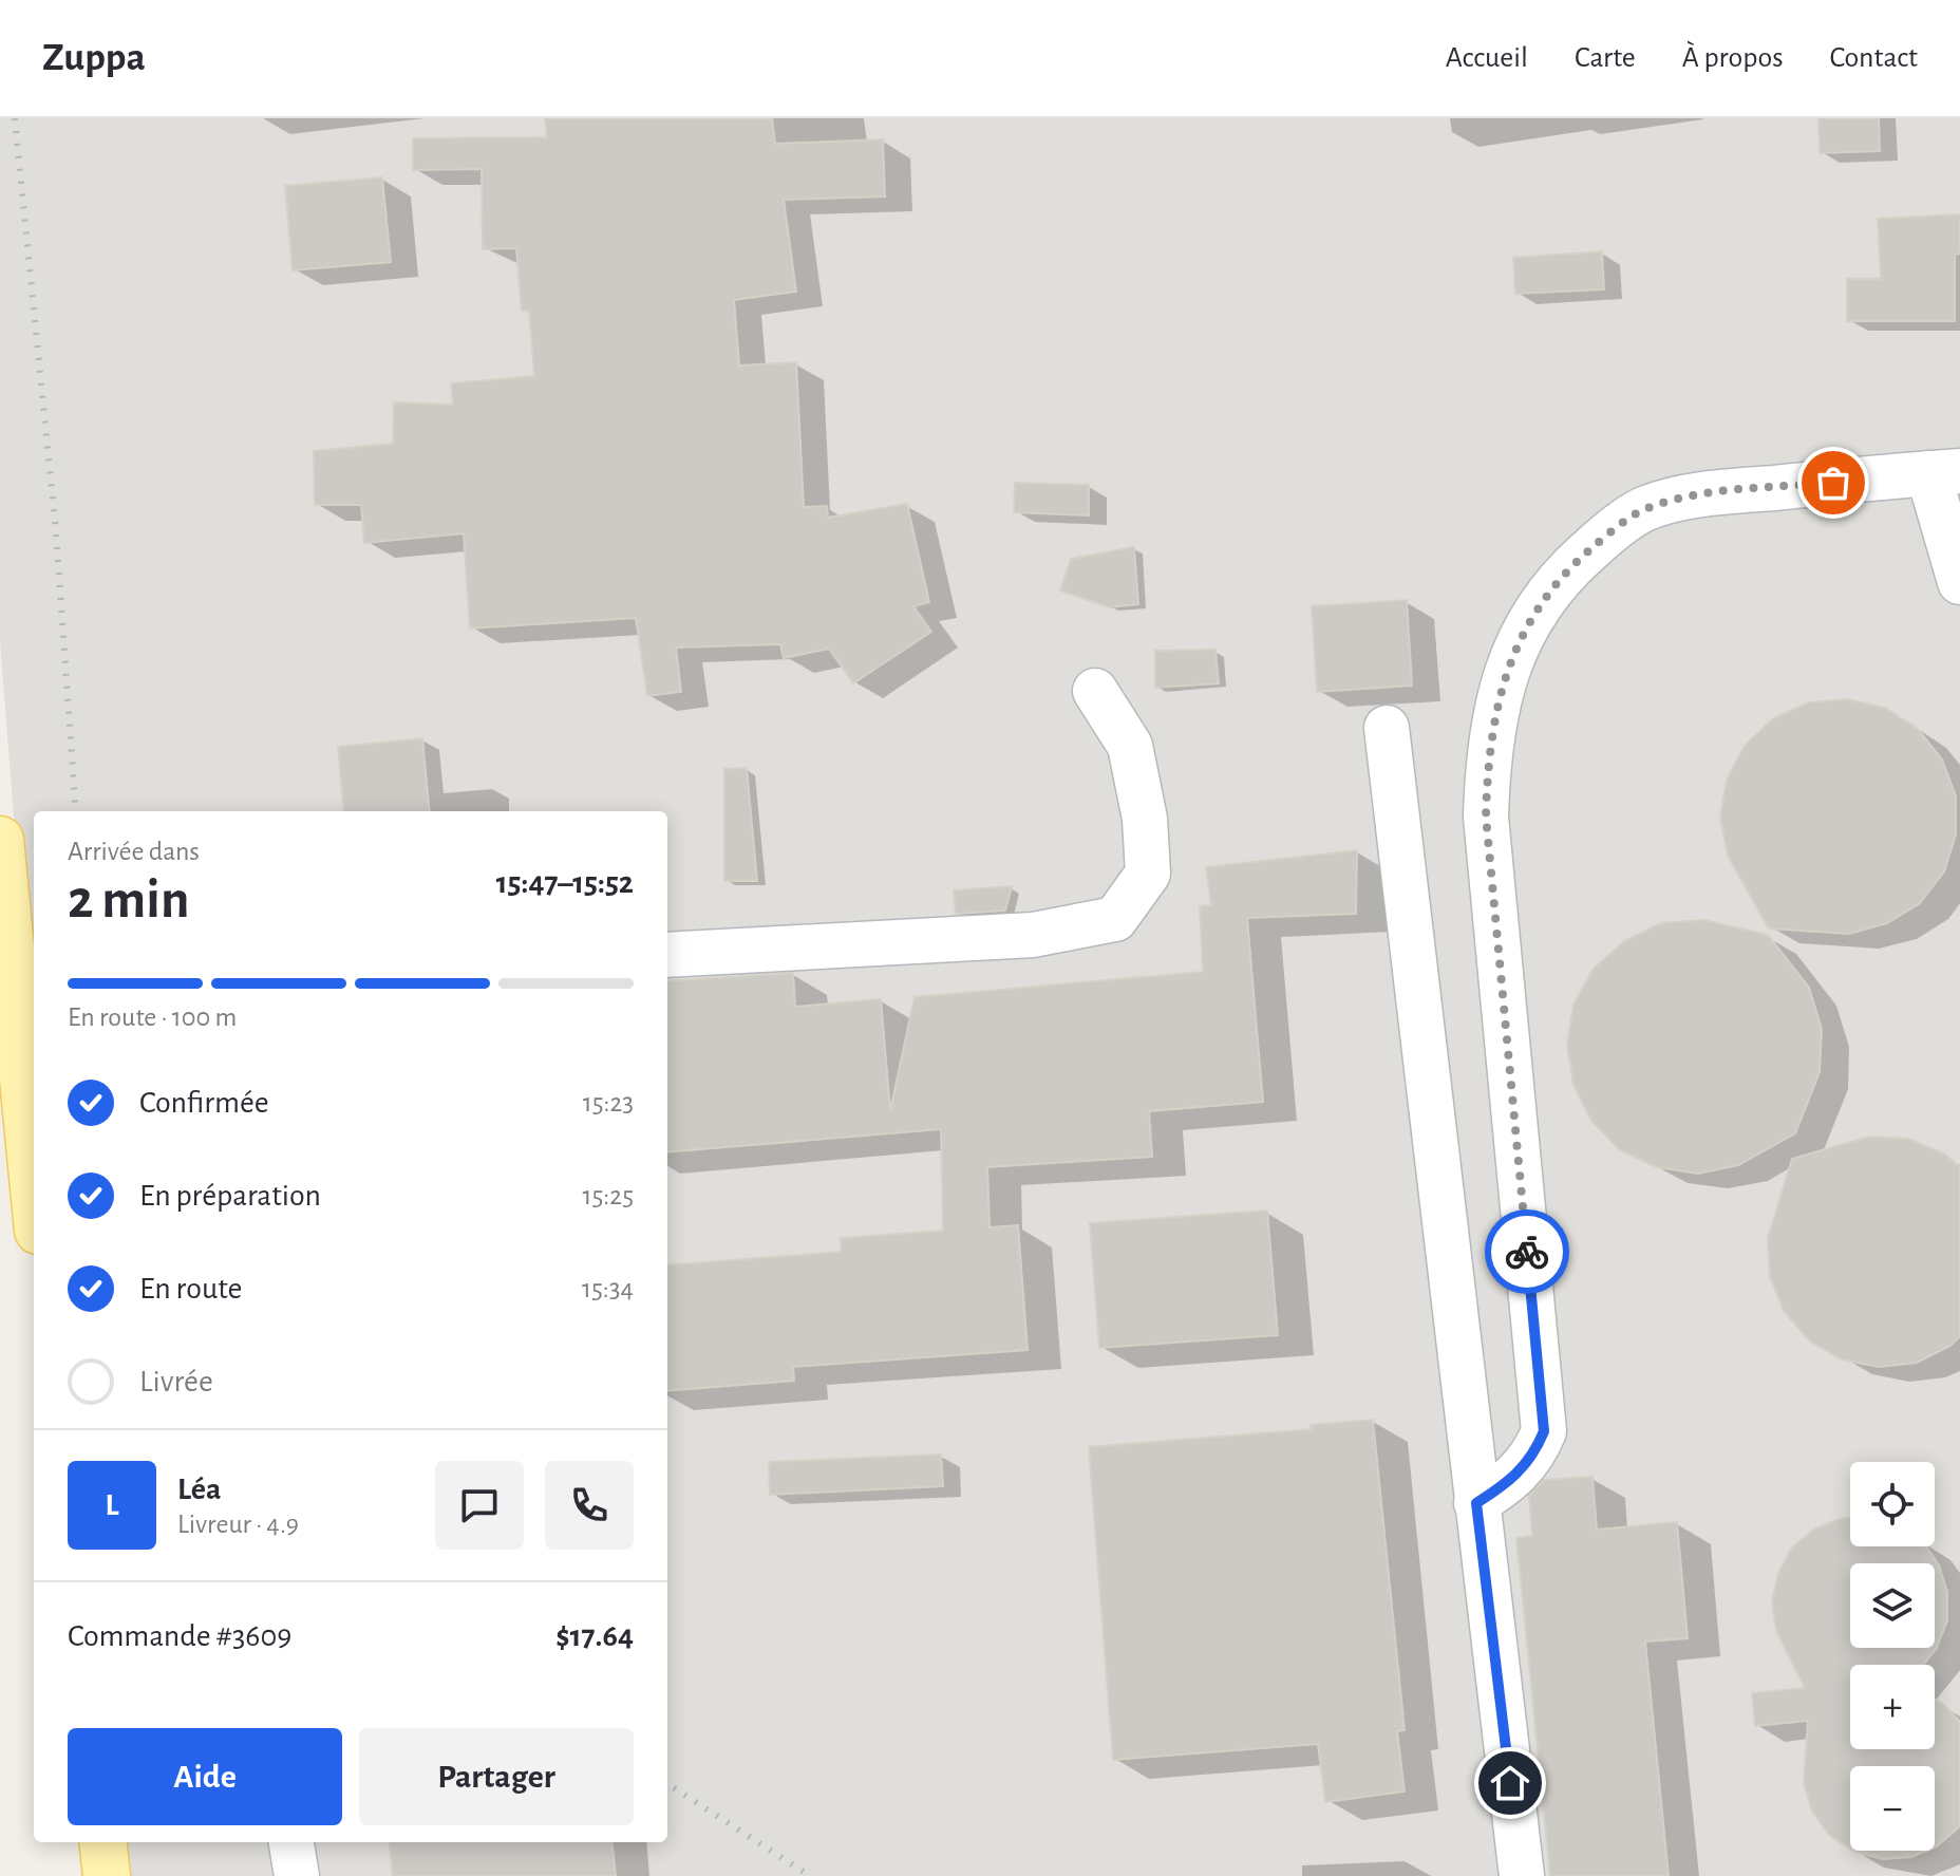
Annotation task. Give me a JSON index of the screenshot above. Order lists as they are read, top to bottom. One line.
{"page":{"header":"Zuppa","nav":["Accueil","Carte","À propos","Contact"],"heading":["2 min","Arrivée dans","15:47–15:52"],"panel":["Léa","Livreur · 4.9","Commande #3609","$17.64"],"bar":"En route · 100 m","list":[["Confirmée","15:23"],["En préparation","15:25"],["En route","15:34"],"Livrée"],"round":"L","map_buttons":["+","−"],"buttons":["Aide","Partager"]}}
